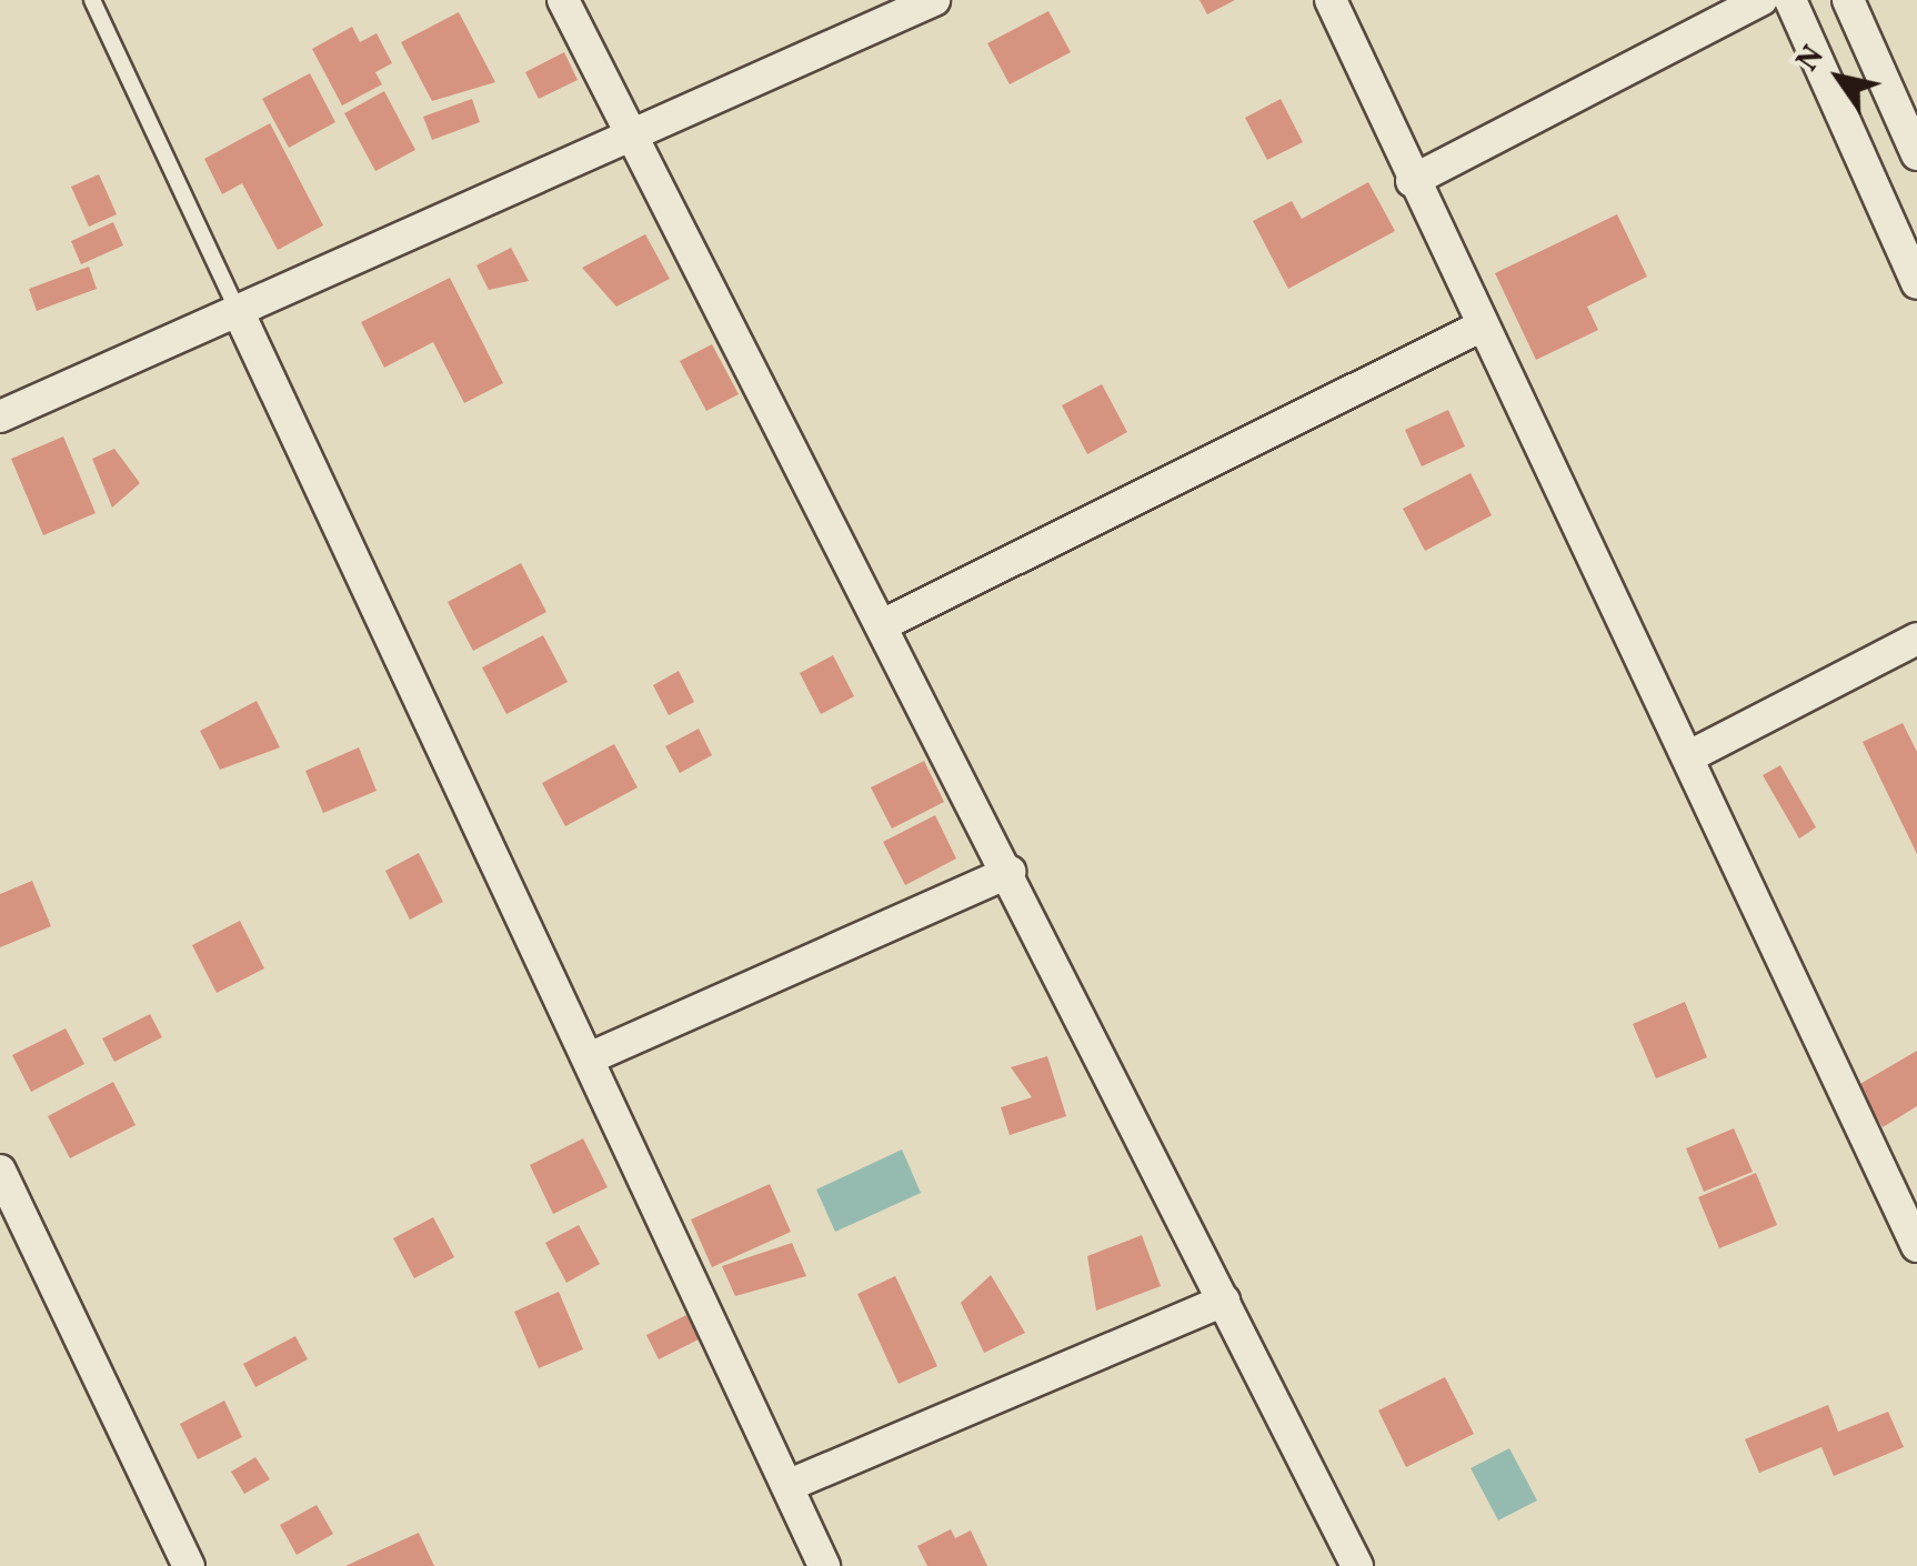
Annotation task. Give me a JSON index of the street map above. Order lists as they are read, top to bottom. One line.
{"north":"top left"}
